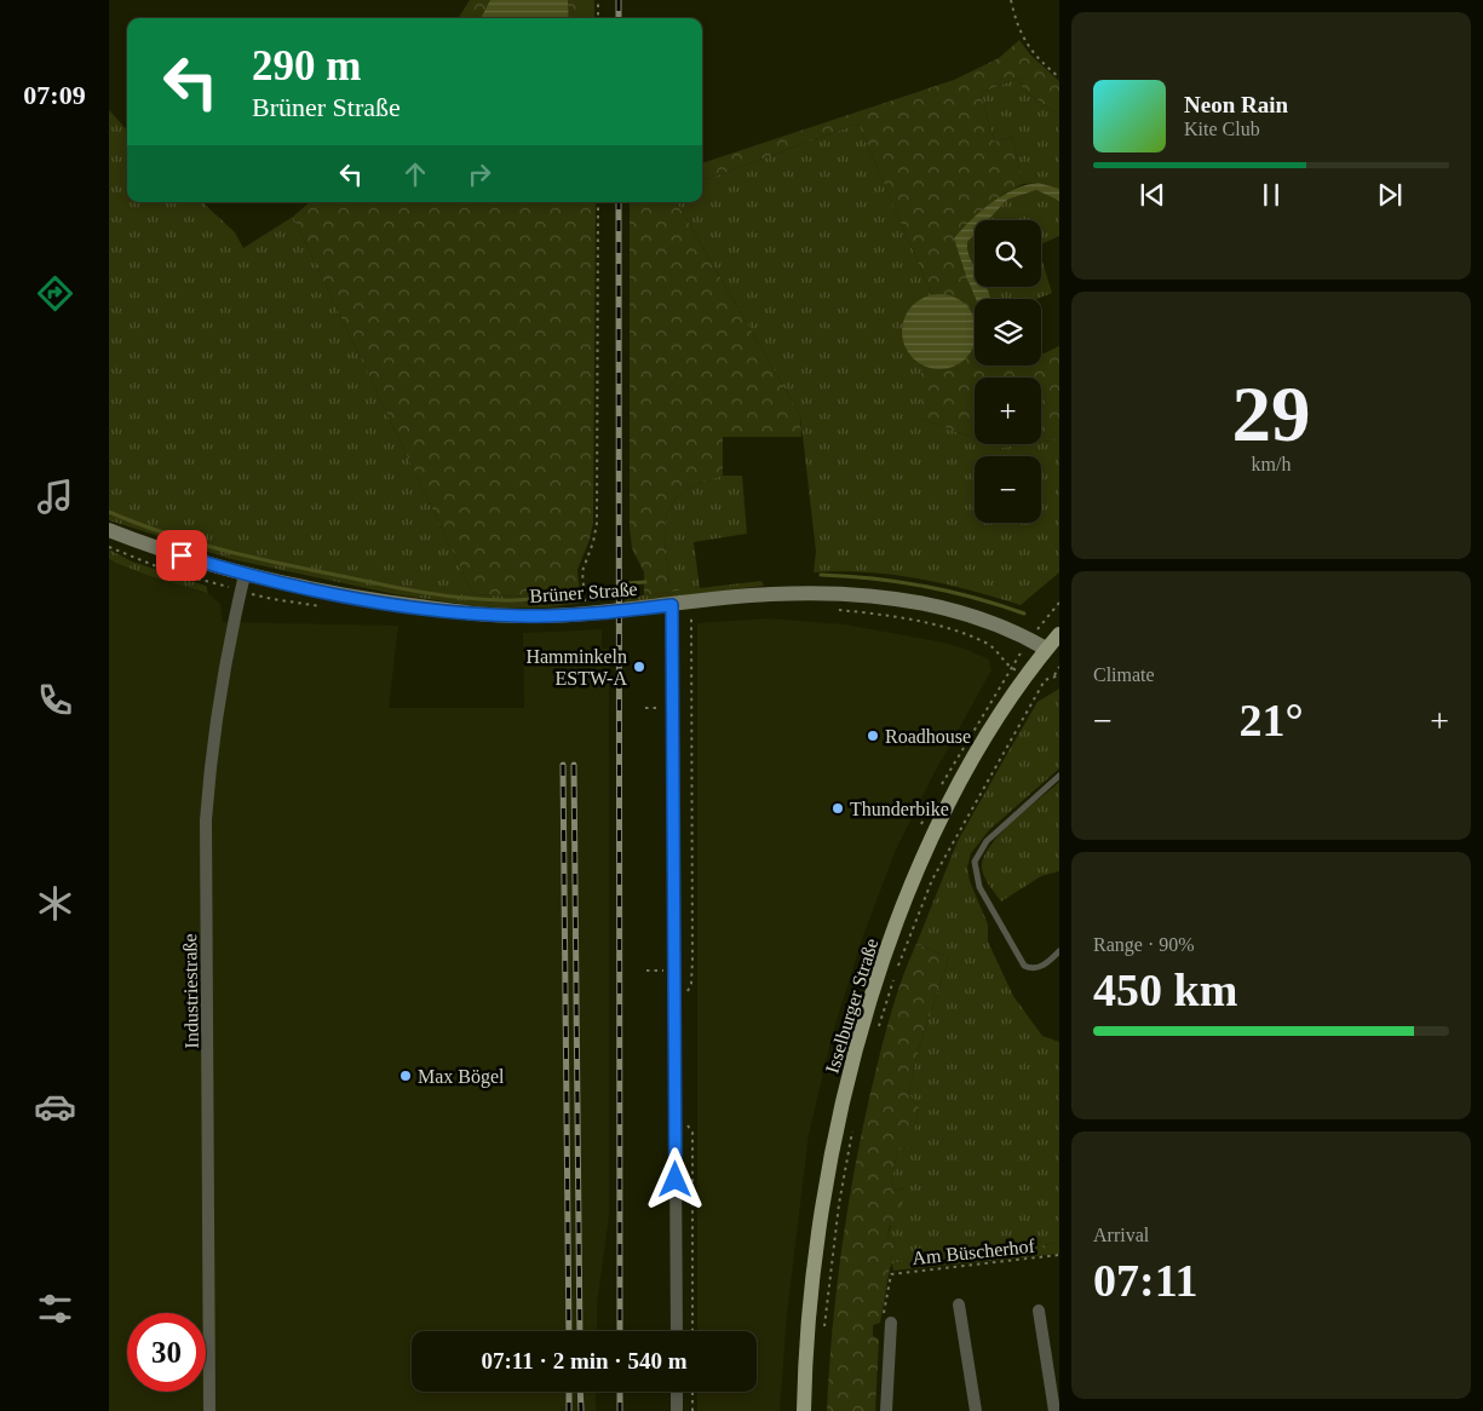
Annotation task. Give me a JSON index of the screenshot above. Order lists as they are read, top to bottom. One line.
{"streets":{"main road":["Brüner Straße","Isselburger Straße"],"street":["Industriestraße"],"path":["Am Büscherhof"]},"crossings":[["Brüner Straße","Industriestraße"],["Brüner Straße","Isselburger Straße"]],"places":["Hamminkeln ESTW-A","Roadhouse","Thunderbike","Max Bögel"],"page":{"tabs":"07:09","turn":["290 m","Brüner Straße"],"song":["Neon Rain","Kite Club"],"map_buttons":["+","−"],"tile":[["29","km/h"],"Climate",["Range · 90%","450 km"],["Arrival","07:11"]],"heat":["−","21°","+"],"limit":"30","trip":"07:11 · 2 min · 540 m"}}
